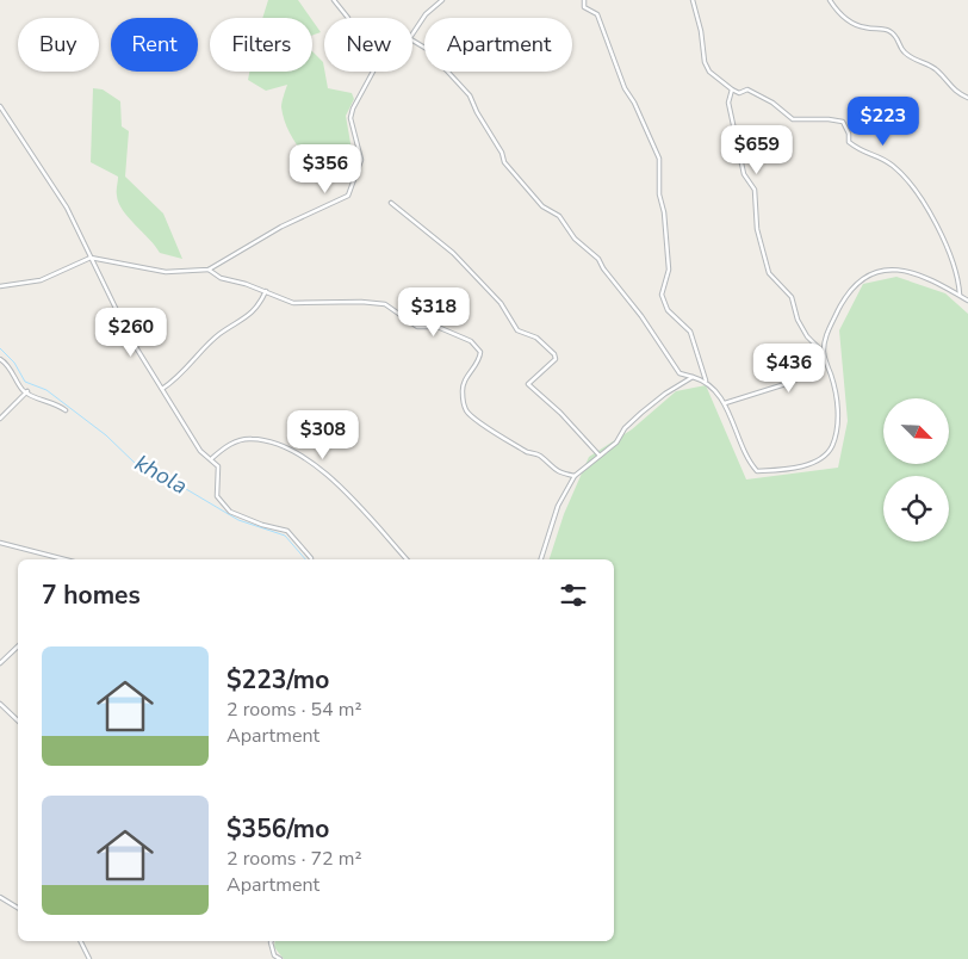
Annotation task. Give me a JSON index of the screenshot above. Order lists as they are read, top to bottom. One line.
{"water":["khola"],"north":"bottom right","page":{"chip":["Buy","Rent","Filters","New","Apartment"],"price":["$223","$659","$356","$318","$260","$436","$308"],"heading":"7 homes","list":[{"name":"$223/mo","note":"2 rooms · 54 m² · Apartment"},{"name":"$356/mo","note":"2 rooms · 72 m² · Apartment"}]}}
